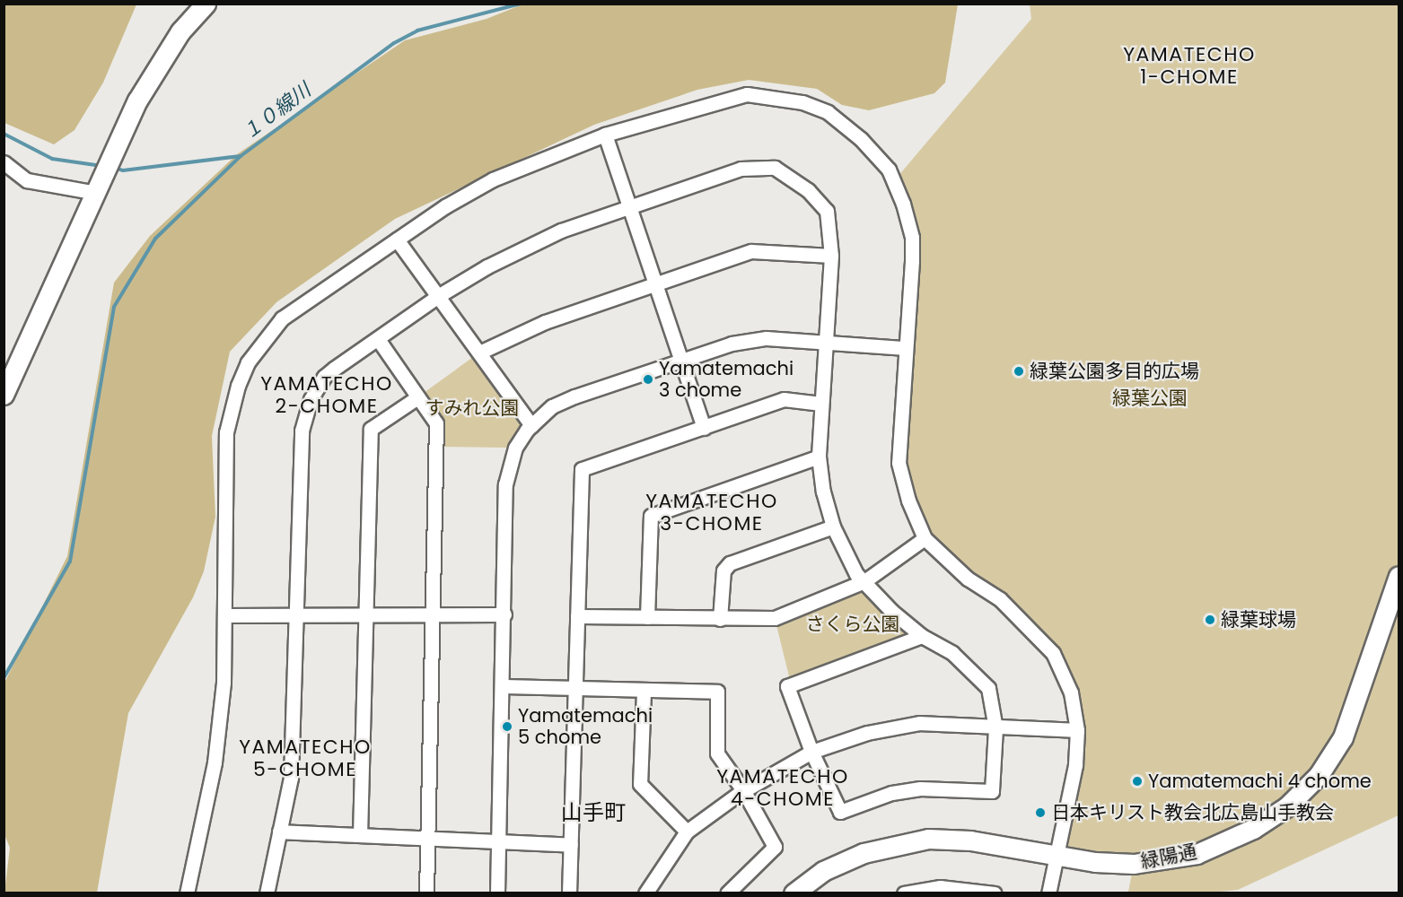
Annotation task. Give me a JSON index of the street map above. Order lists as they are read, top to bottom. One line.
{"streets":{"street":["緑陽通"]},"districts":["YAMATECHO 1-CHOME","YAMATECHO 2-CHOME","YAMATECHO 3-CHOME","YAMATECHO 5-CHOME","YAMATECHO 4-CHOME","山手町"],"water":["１０線川"],"parks":["緑葉公園","すみれ公園","さくら公園"],"places":["緑葉公園多目的広場","Yamatemachi 3 chome","緑葉球場","Yamatemachi 5 chome","Yamatemachi 4 chome","日本キリスト教会北広島山手教会"]}
